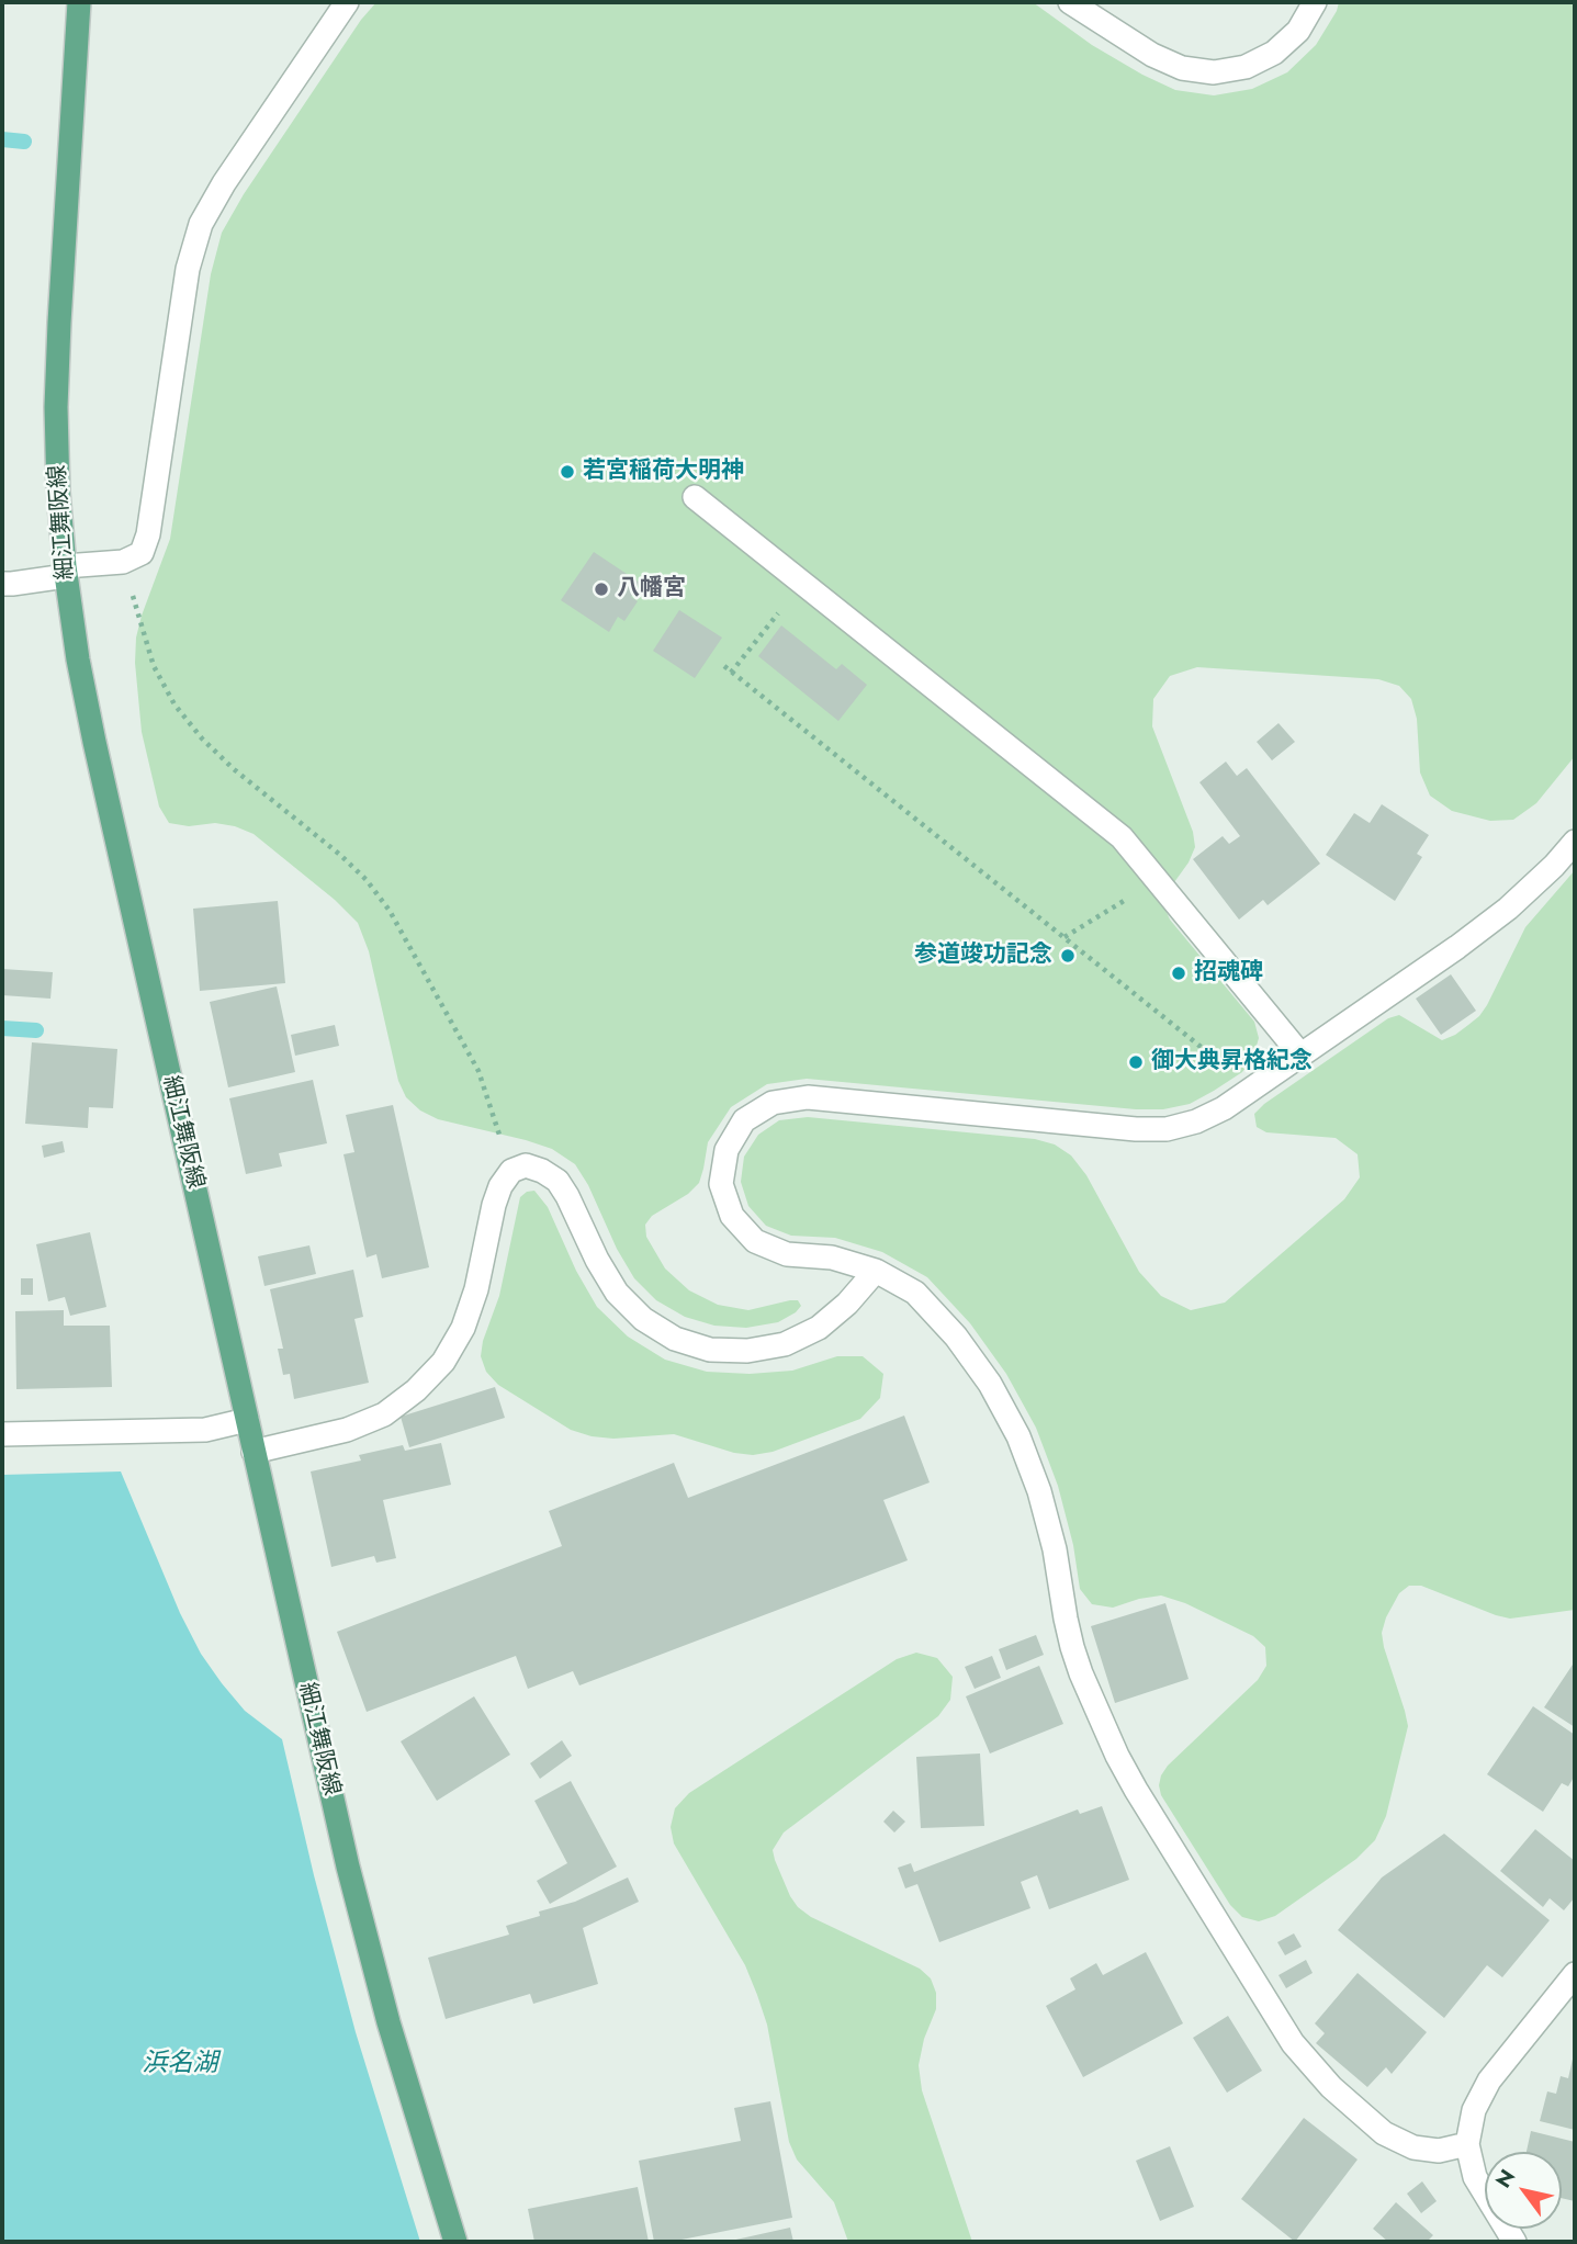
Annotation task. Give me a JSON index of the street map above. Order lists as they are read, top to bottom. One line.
{"streets":{"main road":["細江舞阪線"]},"water":["浜名湖"],"places":["若宮稲荷大明神","八幡宮","参道竣功記念","招魂碑","御大典昇格紀念"],"north":"top left"}
